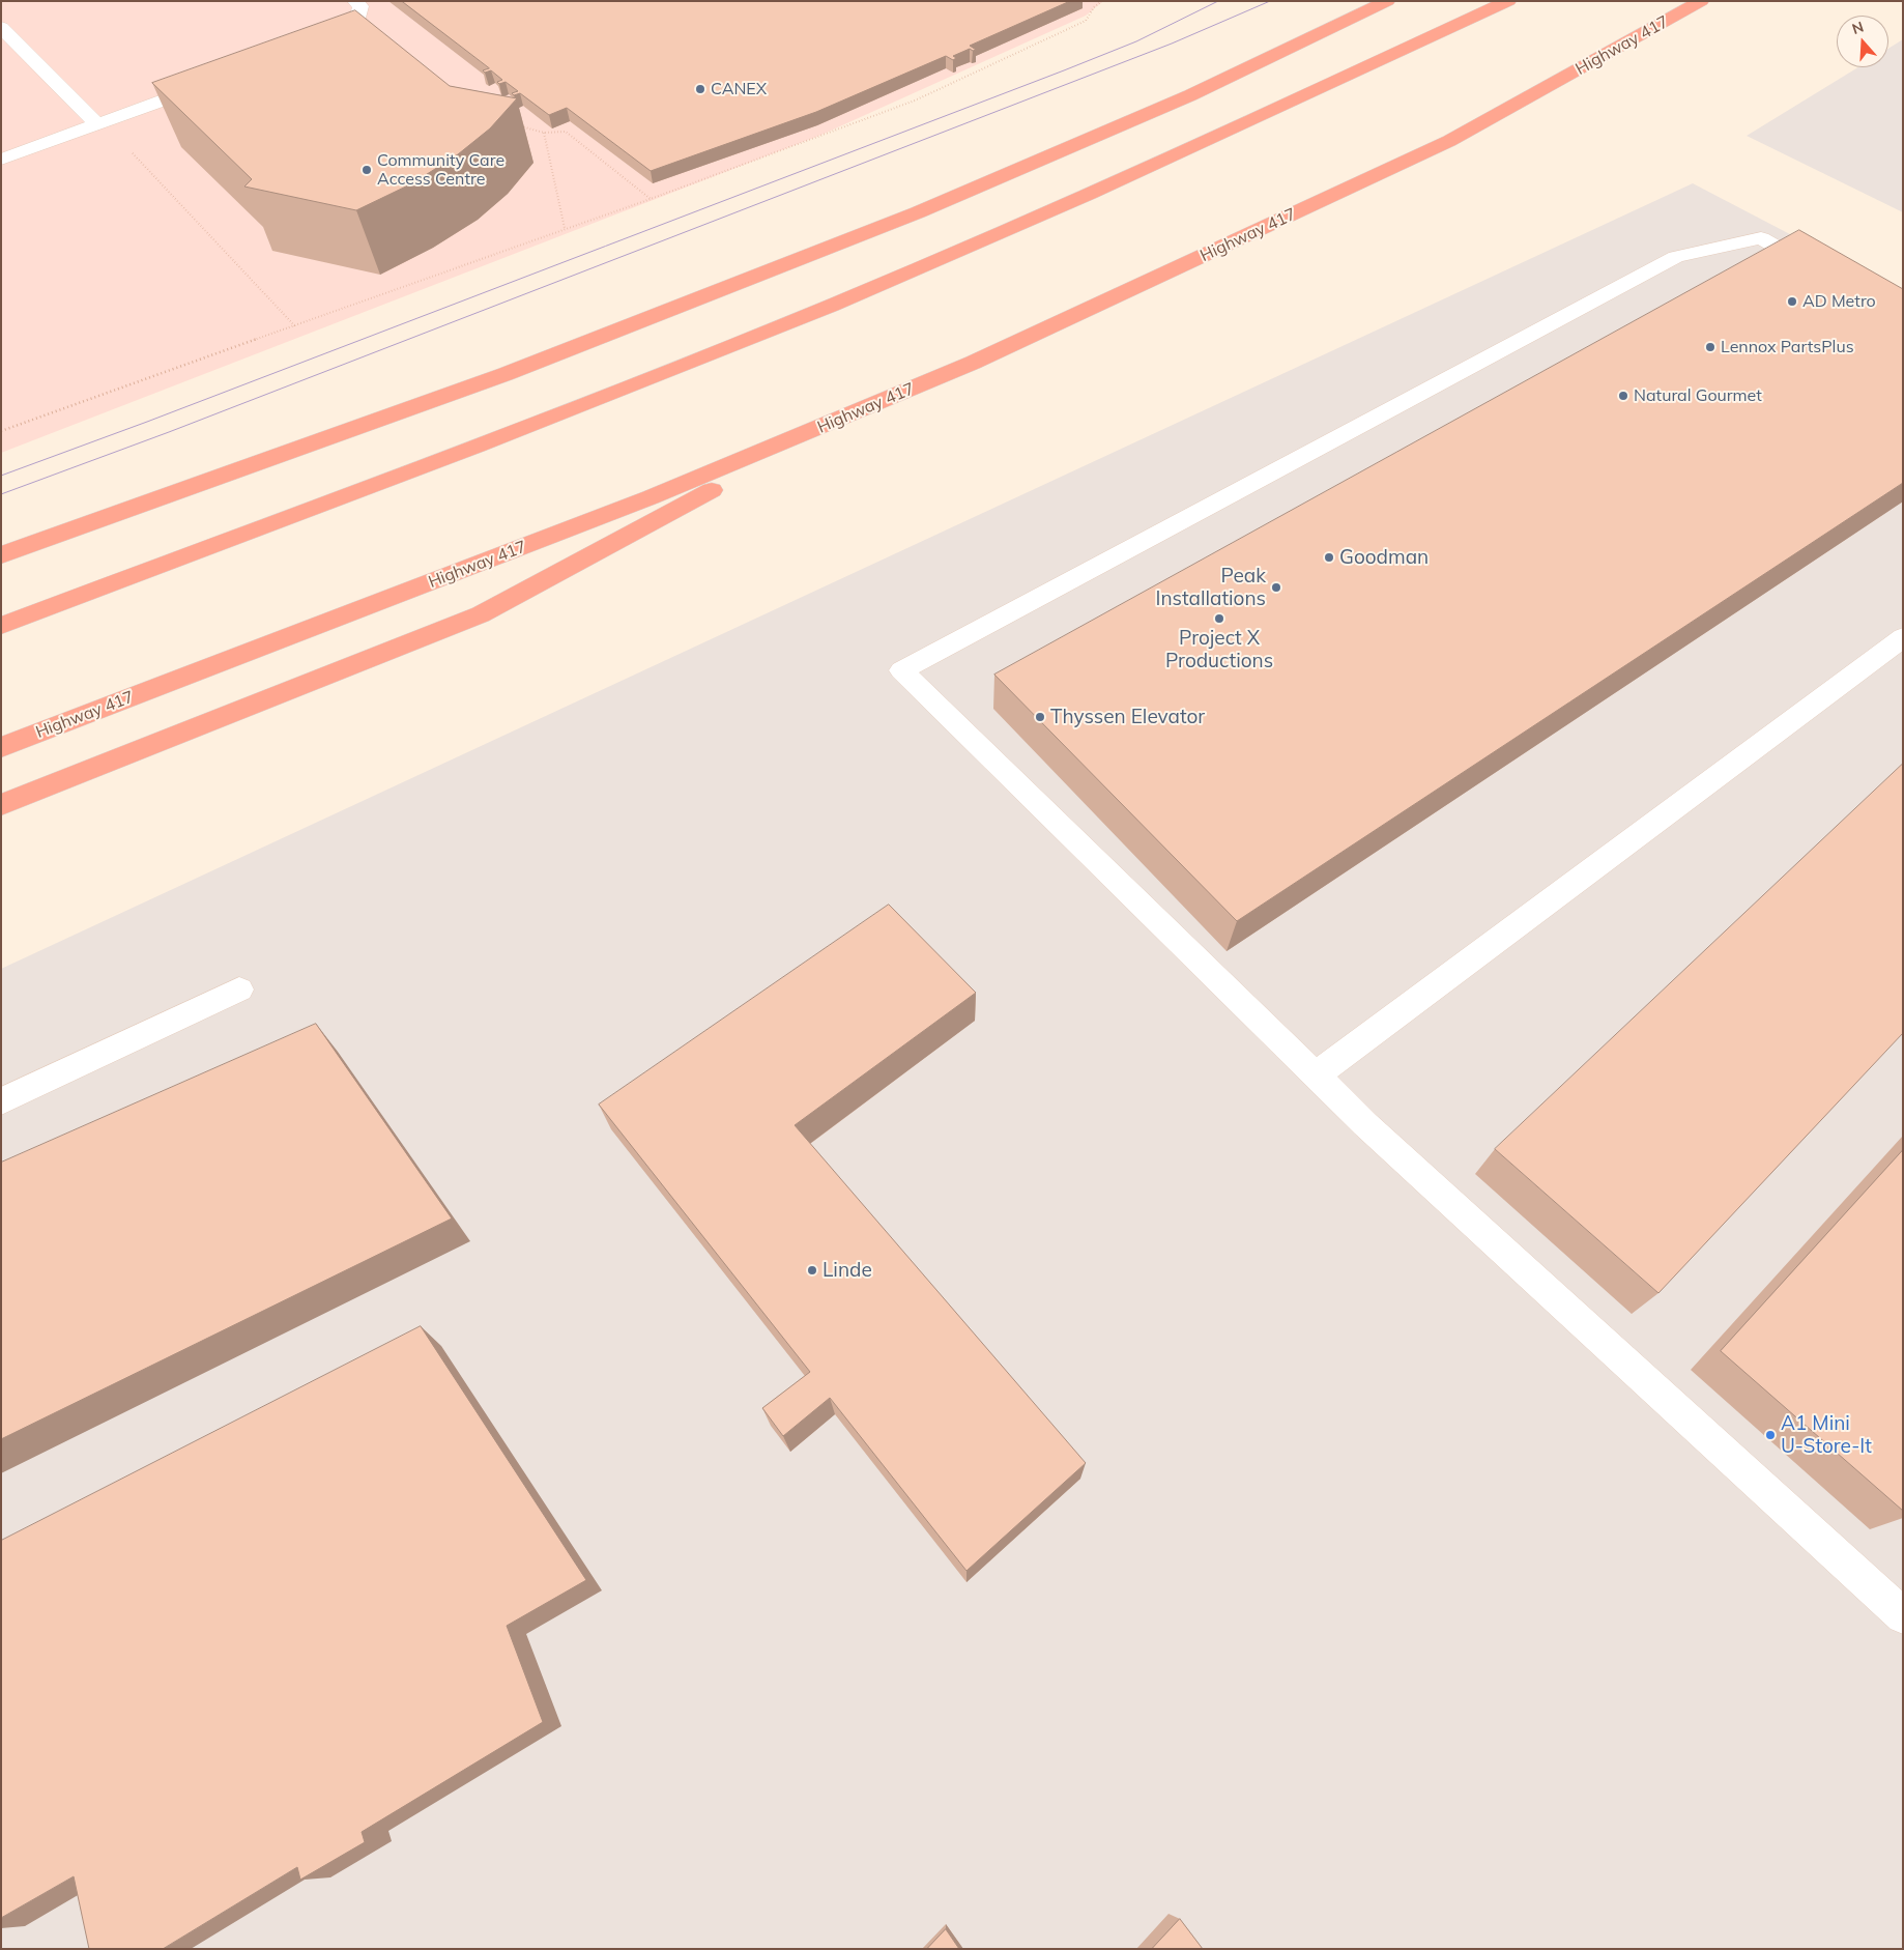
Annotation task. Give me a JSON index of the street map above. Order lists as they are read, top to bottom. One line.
{"streets":{"highway":["Highway 417"]},"places":["CANEX","Community Care Access Centre","AD Metro","Lennox PartsPlus","Natural Gourmet","Goodman","Peak Installations","Project X Productions","Thyssen Elevator","Linde","A1 Mini U-Store-It"],"north":"top"}
